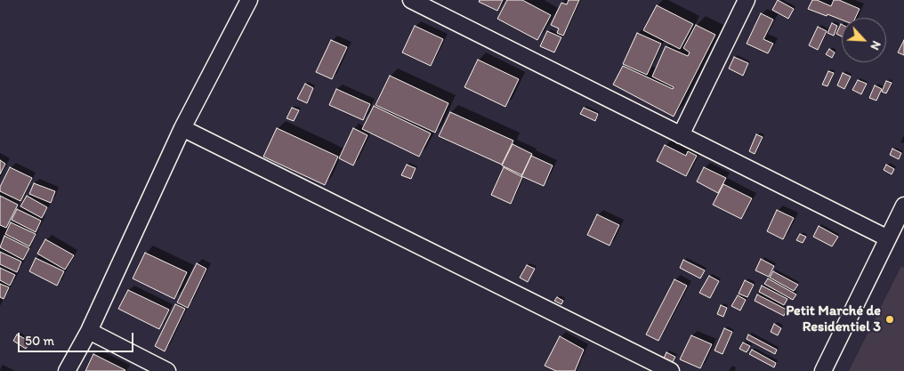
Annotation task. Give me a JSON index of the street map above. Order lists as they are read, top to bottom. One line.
{"places":["Petit Marché de Residentiel 3"],"scale_bar":"50 m","north":"bottom right"}
